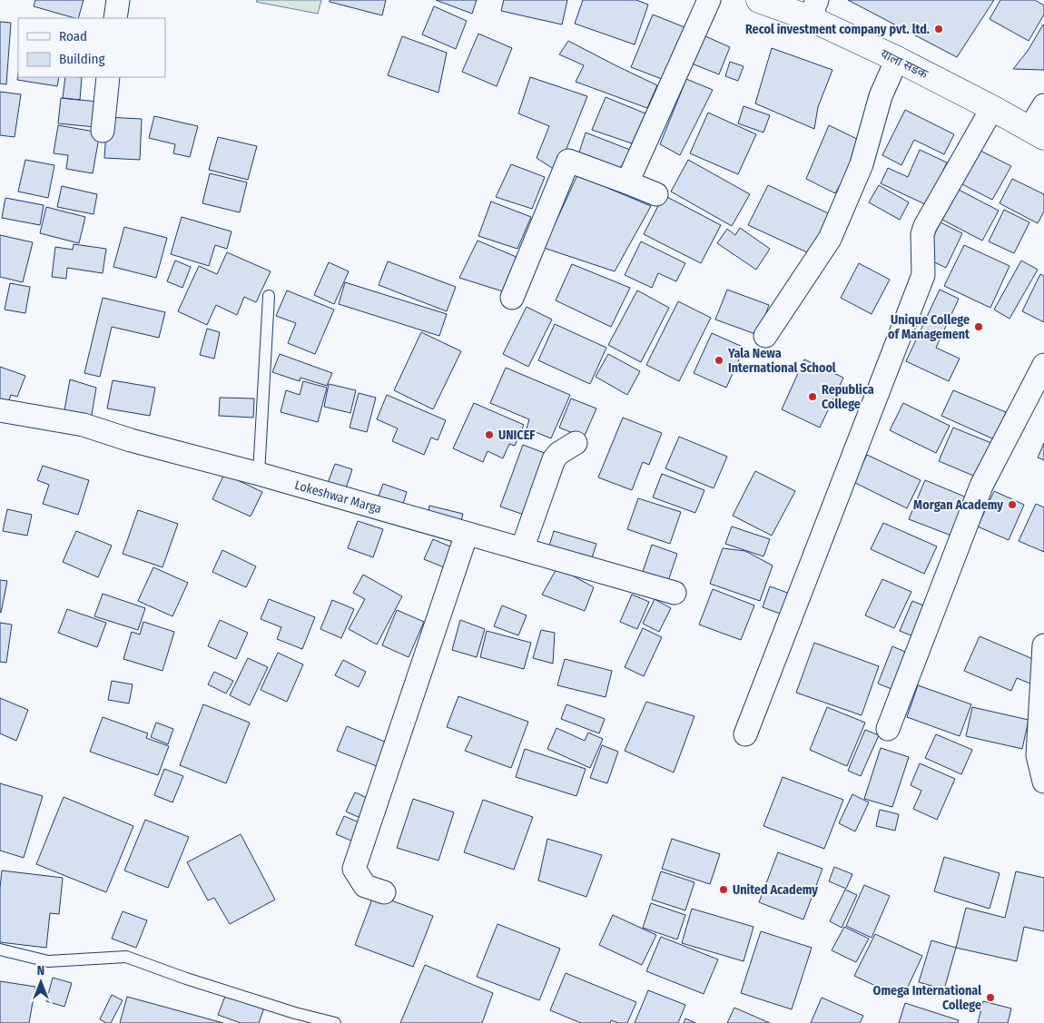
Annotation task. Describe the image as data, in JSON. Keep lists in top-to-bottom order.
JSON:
{
  "streets": {
    "main road": ["याला सडक"],
    "street": ["Lokeshwar Marga"]
  },
  "places": [
    "Recol investment company pvt. ltd.",
    "Unique College of Management",
    "Yala Newa International School",
    "Republica College",
    "UNICEF",
    "Morgan Academy",
    "United Academy",
    "Omega International College"
  ],
  "legend": ["Road", "Building"],
  "north": "top"
}
